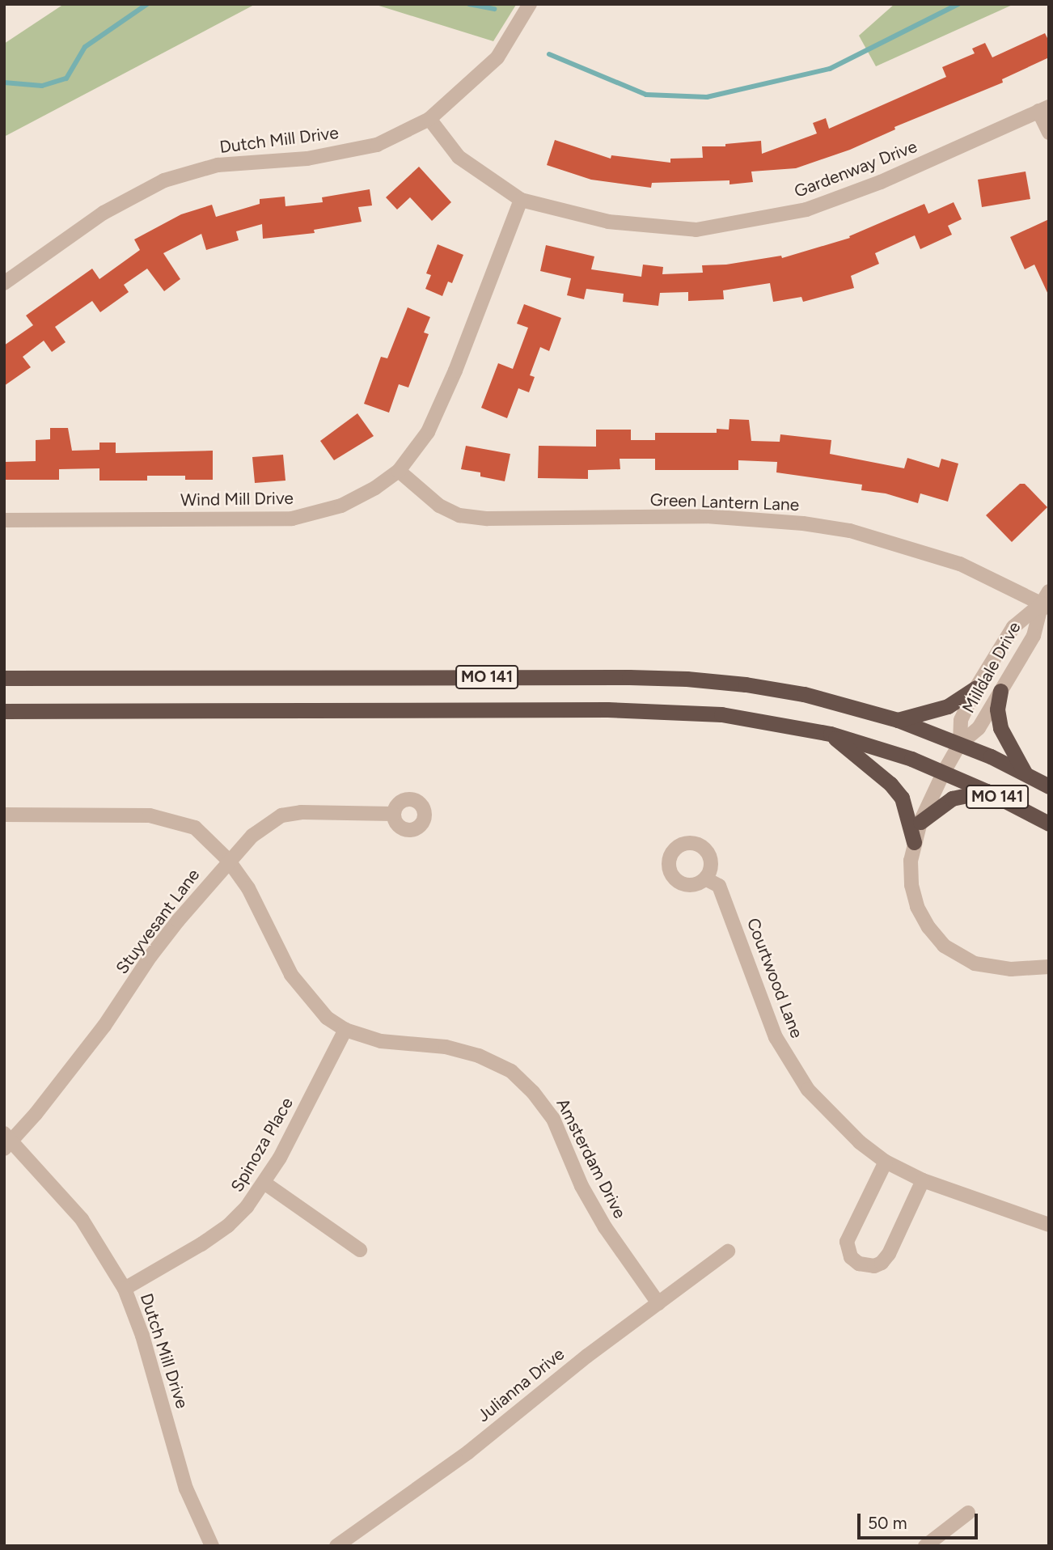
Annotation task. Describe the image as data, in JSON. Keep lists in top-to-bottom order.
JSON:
{
  "streets": {
    "highway": ["MO 141"],
    "street": [
      "Dutch Mill Drive",
      "Gardenway Drive",
      "Wind Mill Drive",
      "Green Lantern Lane",
      "Milldale Drive",
      "Stuyvesant Lane",
      "Courtwood Lane",
      "Spinoza Place",
      "Amsterdam Drive",
      "Julianna Drive"
    ]
  },
  "crossings": [
    ["Dutch Mill Drive", "Gardenway Drive"],
    ["Dutch Mill Drive", "Stuyvesant Lane"],
    ["Dutch Mill Drive", "Spinoza Place"],
    ["Gardenway Drive", "Wind Mill Drive"],
    ["Wind Mill Drive", "Green Lantern Lane"],
    ["Green Lantern Lane", "Milldale Drive"],
    ["Milldale Drive", "MO 141"],
    ["Stuyvesant Lane", "Amsterdam Drive"],
    ["Spinoza Place", "Amsterdam Drive"],
    ["Amsterdam Drive", "Julianna Drive"]
  ],
  "scale_bar": "50 m"
}
